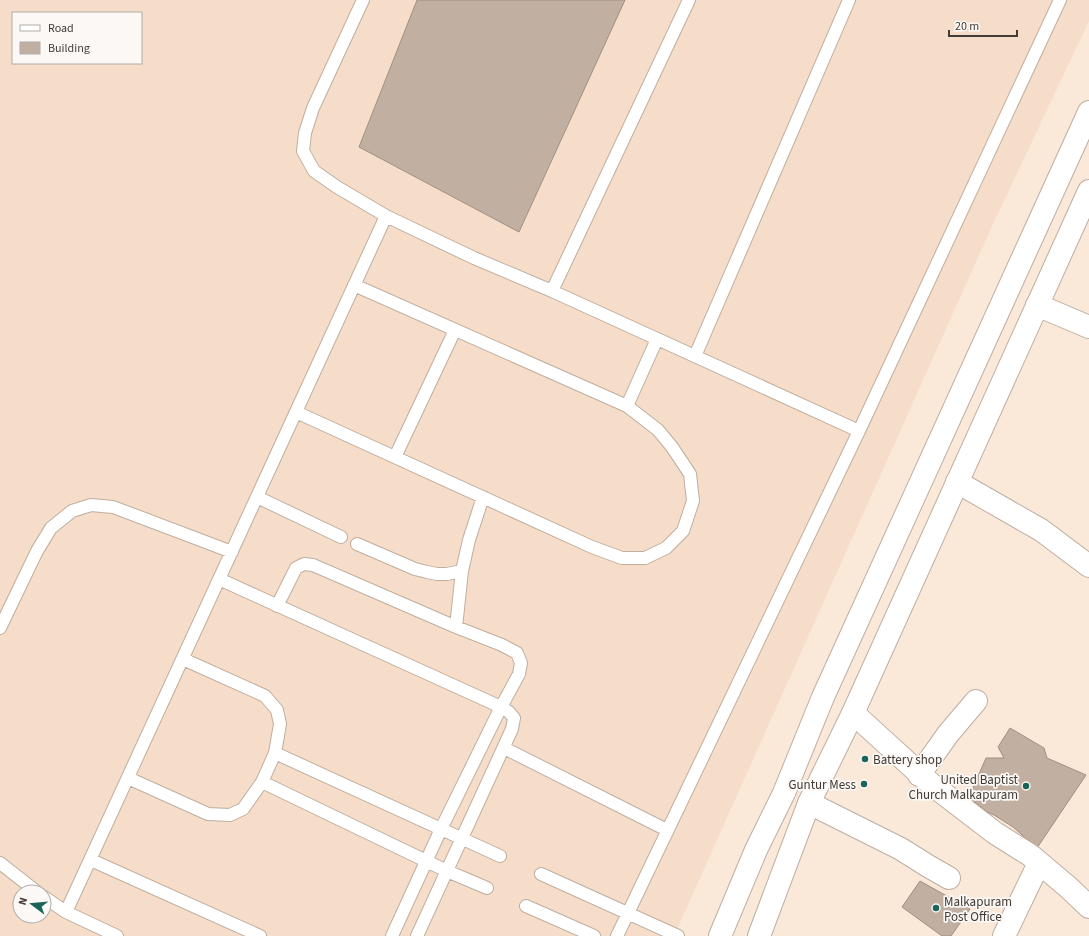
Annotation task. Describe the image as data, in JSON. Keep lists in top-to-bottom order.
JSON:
{
  "places": [
    "Battery shop",
    "Guntur Mess",
    "United Baptist Church Malkapuram",
    "Malkapuram Post Office"
  ],
  "legend": ["Road", "Building"],
  "scale_bar": "20 m",
  "north": "left"
}
